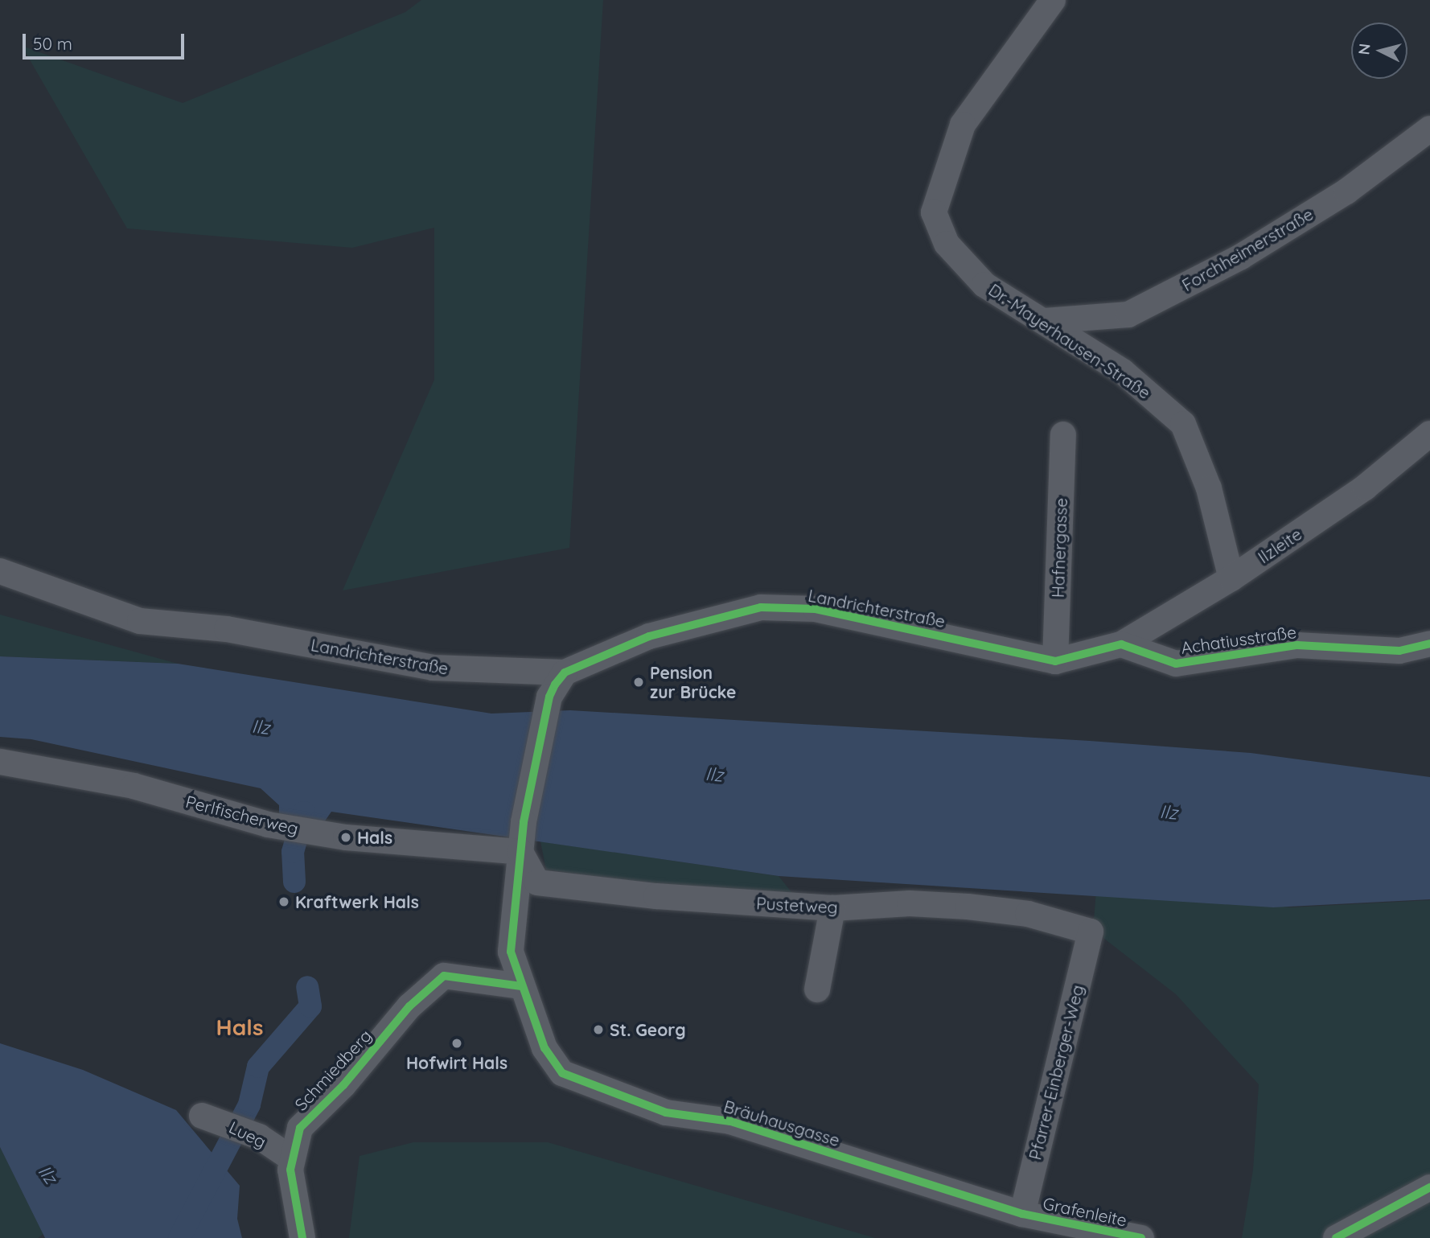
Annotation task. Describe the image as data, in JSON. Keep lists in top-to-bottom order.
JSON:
{
  "streets": {
    "street": [
      "Forchheimerstraße",
      "Dr.-Mayerhausen-Straße",
      "Ilzleite",
      "Hafnergasse",
      "Landrichterstraße",
      "Achatiusstraße",
      "Perlfischerweg",
      "Pustetweg",
      "Schmiedberg",
      "Pfarrer-Einberger-Weg",
      "Bräuhausgasse",
      "Lueg",
      "Grafenleite"
    ]
  },
  "crossings": [
    ["Forchheimerstraße", "Dr.-Mayerhausen-Straße"],
    ["Dr.-Mayerhausen-Straße", "Ilzleite"],
    ["Ilzleite", "Landrichterstraße"],
    ["Ilzleite", "Achatiusstraße"],
    ["Hafnergasse", "Landrichterstraße"],
    ["Landrichterstraße", "Achatiusstraße"],
    ["Landrichterstraße", "Bräuhausgasse"],
    ["Perlfischerweg", "Pustetweg"],
    ["Perlfischerweg", "Bräuhausgasse"],
    ["Pustetweg", "Pfarrer-Einberger-Weg"],
    ["Pustetweg", "Bräuhausgasse"],
    ["Schmiedberg", "Bräuhausgasse"],
    ["Schmiedberg", "Lueg"],
    ["Pfarrer-Einberger-Weg", "Bräuhausgasse"],
    ["Pfarrer-Einberger-Weg", "Grafenleite"],
    ["Bräuhausgasse", "Grafenleite"]
  ],
  "districts": ["Hals"],
  "water": ["Ilz"],
  "places": [
    "Pension zur Brücke",
    "Hals",
    "Kraftwerk Hals",
    "St. Georg",
    "Hofwirt Hals"
  ],
  "scale_bar": "50 m",
  "north": "left"
}
